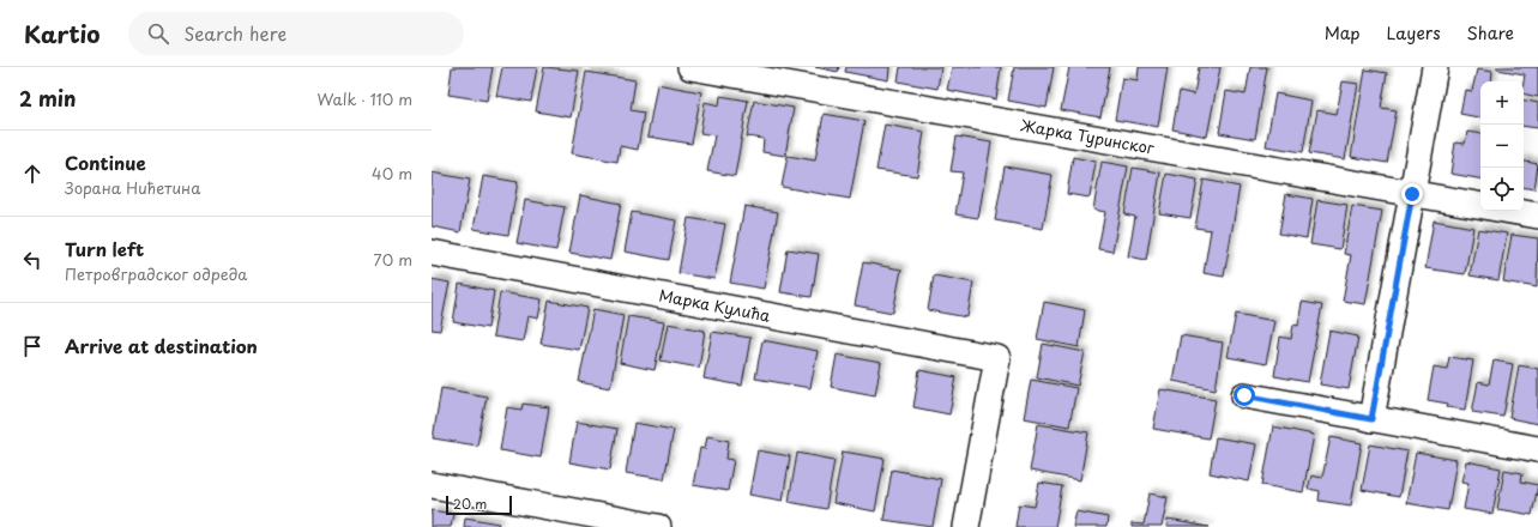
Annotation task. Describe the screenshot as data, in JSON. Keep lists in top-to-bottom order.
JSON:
{
  "streets": {
    "street": ["Жарка Туринског", "Марка Кулића"]
  },
  "scale_bar": "20 m",
  "page": {
    "header": "Kartio",
    "search": "Search here",
    "nav": ["Map", "Layers", "Share"],
    "heading": ["2 min", "Walk · 110 m"],
    "map_buttons": ["+", "−"],
    "list": [
      ["Continue", "Зорана Нићетина", "40 m"],
      ["Turn left", "Петровградског одреда", "70 m"],
      "Arrive at destination"
    ],
    "scale": "20 m"
  }
}
